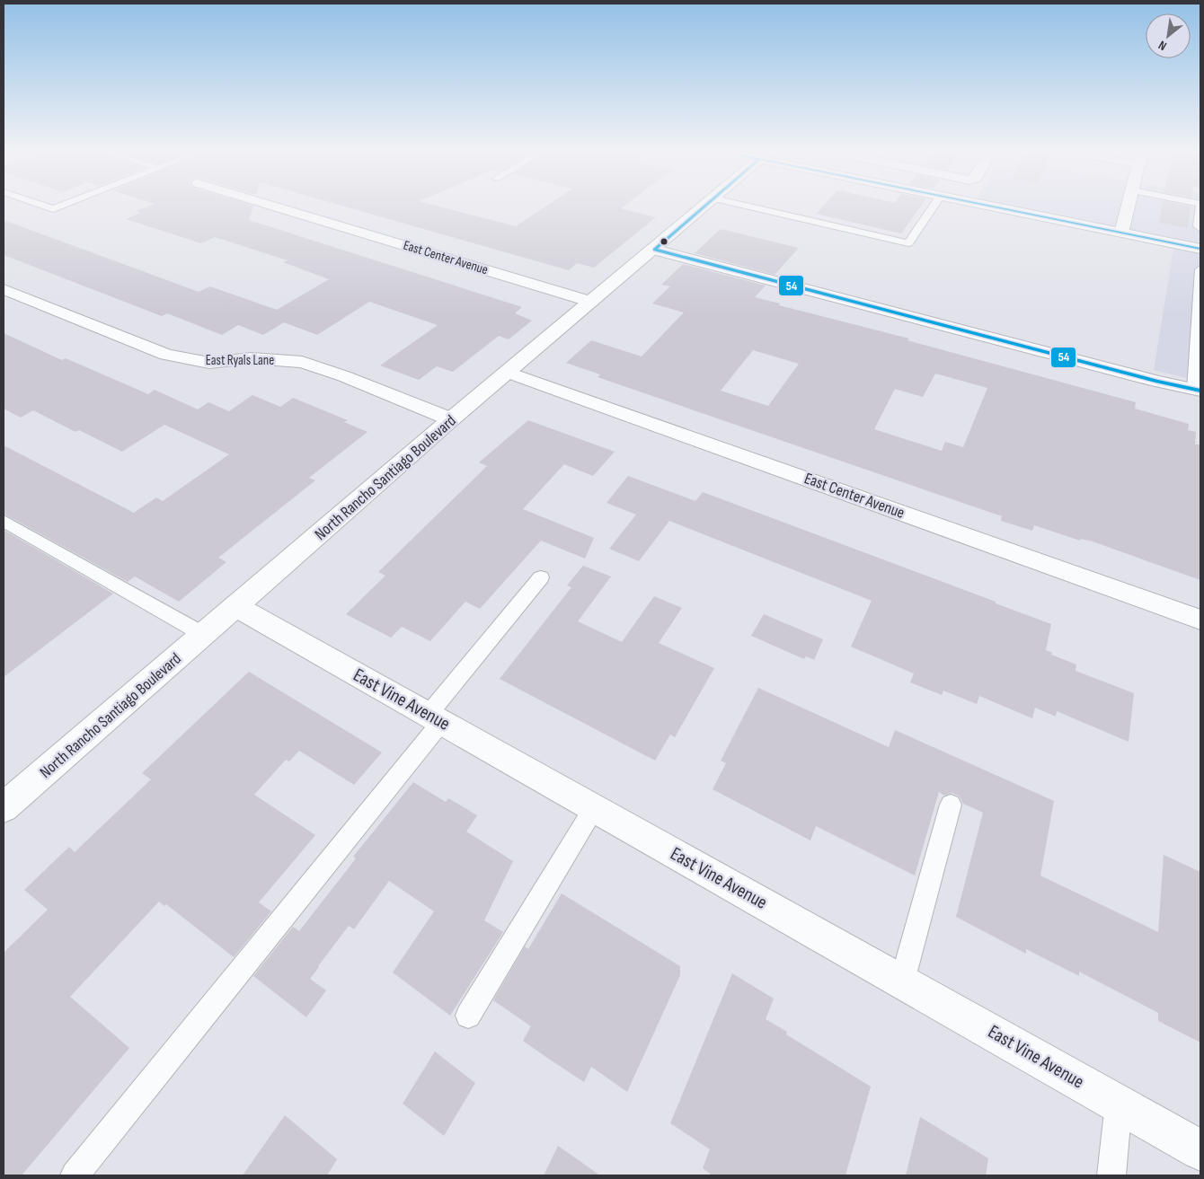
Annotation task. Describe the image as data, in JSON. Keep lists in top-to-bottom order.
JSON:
{
  "streets": {
    "street": [
      "East Center Avenue",
      "East Ryals Lane",
      "North Rancho Santiago Boulevard",
      "East Vine Avenue"
    ]
  },
  "crossings": [
    ["East Center Avenue", "North Rancho Santiago Boulevard"],
    ["East Ryals Lane", "North Rancho Santiago Boulevard"],
    ["North Rancho Santiago Boulevard", "East Vine Avenue"]
  ],
  "lines": ["transit line 54"],
  "north": "bottom left"
}
